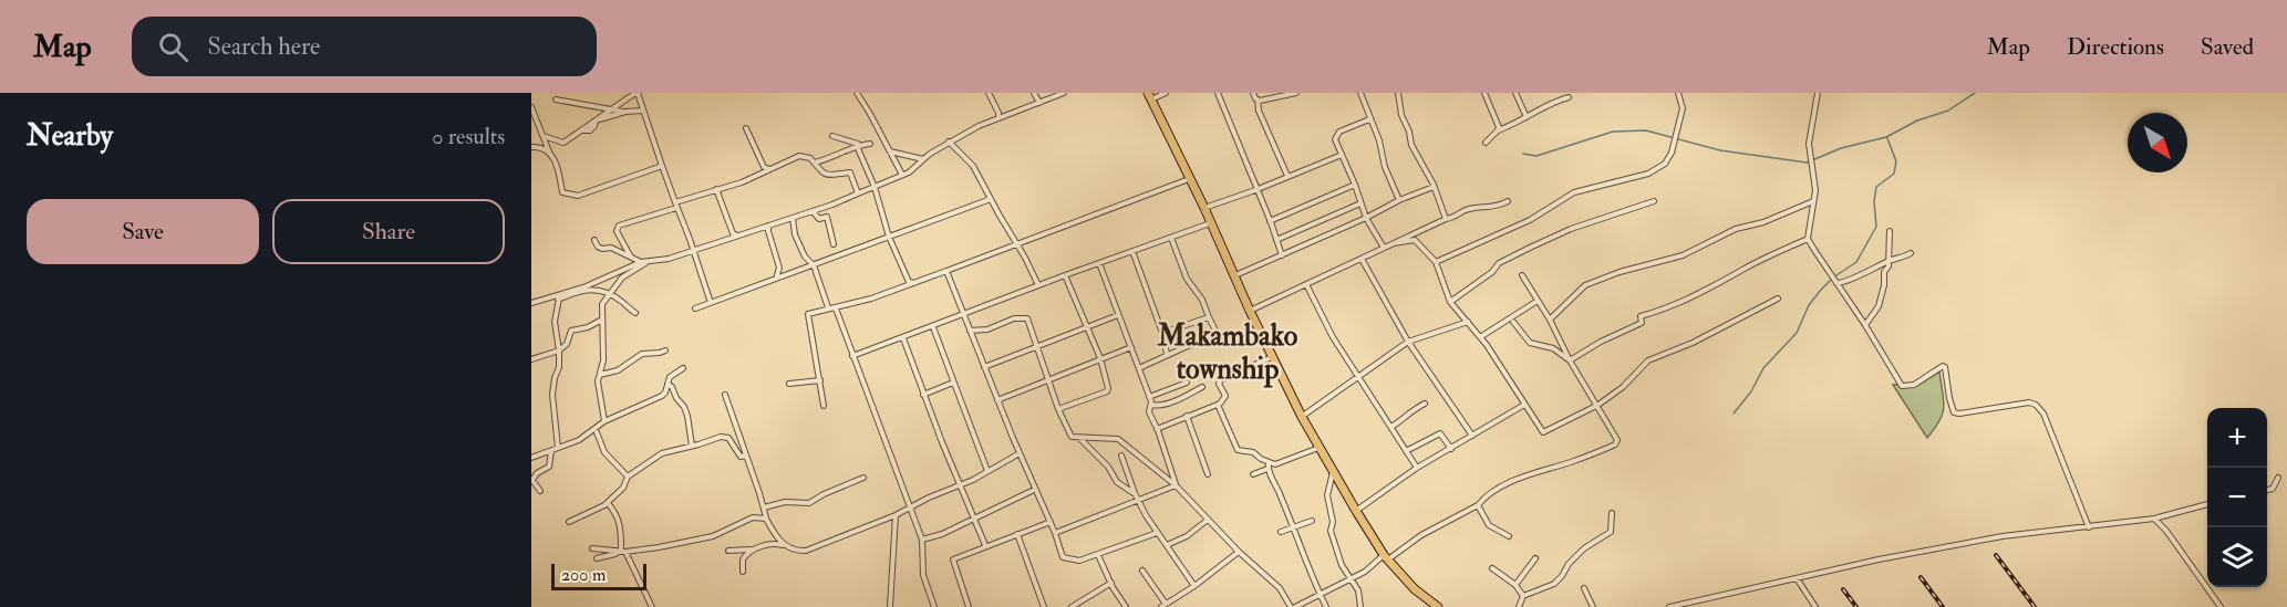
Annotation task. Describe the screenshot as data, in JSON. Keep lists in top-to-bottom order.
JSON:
{
  "districts": ["Makambako township"],
  "scale_bar": "200 m",
  "north": "bottom right",
  "page": {
    "header": "Map",
    "search": "Search here",
    "nav": ["Map", "Directions", "Saved"],
    "heading": ["Nearby", "0 results"],
    "buttons": ["Save", "Share"],
    "map_buttons": ["+", "−"],
    "scale": "200 m"
  }
}
